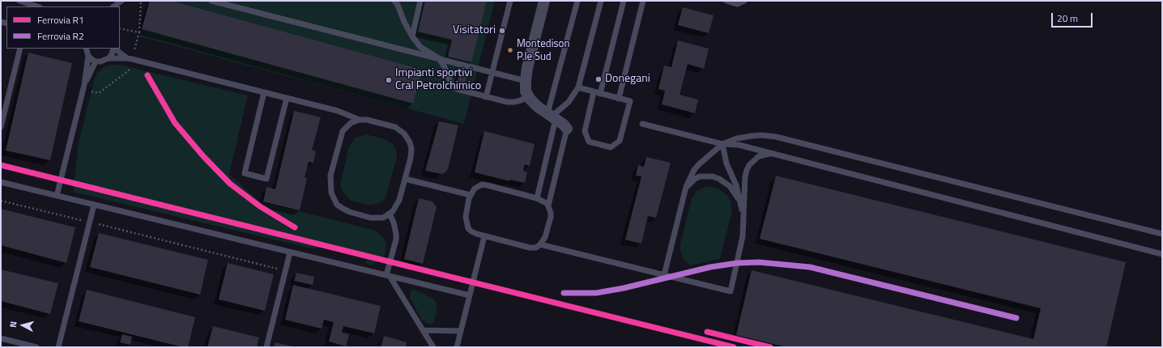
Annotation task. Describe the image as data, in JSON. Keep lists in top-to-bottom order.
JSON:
{
  "places": [
    "Visitatori",
    "Montedison P.le Sud",
    "Donegani",
    "Impianti sportivi Cral Petrolchimico"
  ],
  "lines": ["rail line R1", "rail line R2"],
  "legend": ["Ferrovia R1", "Ferrovia R2"],
  "scale_bar": "20 m",
  "north": "left"
}
